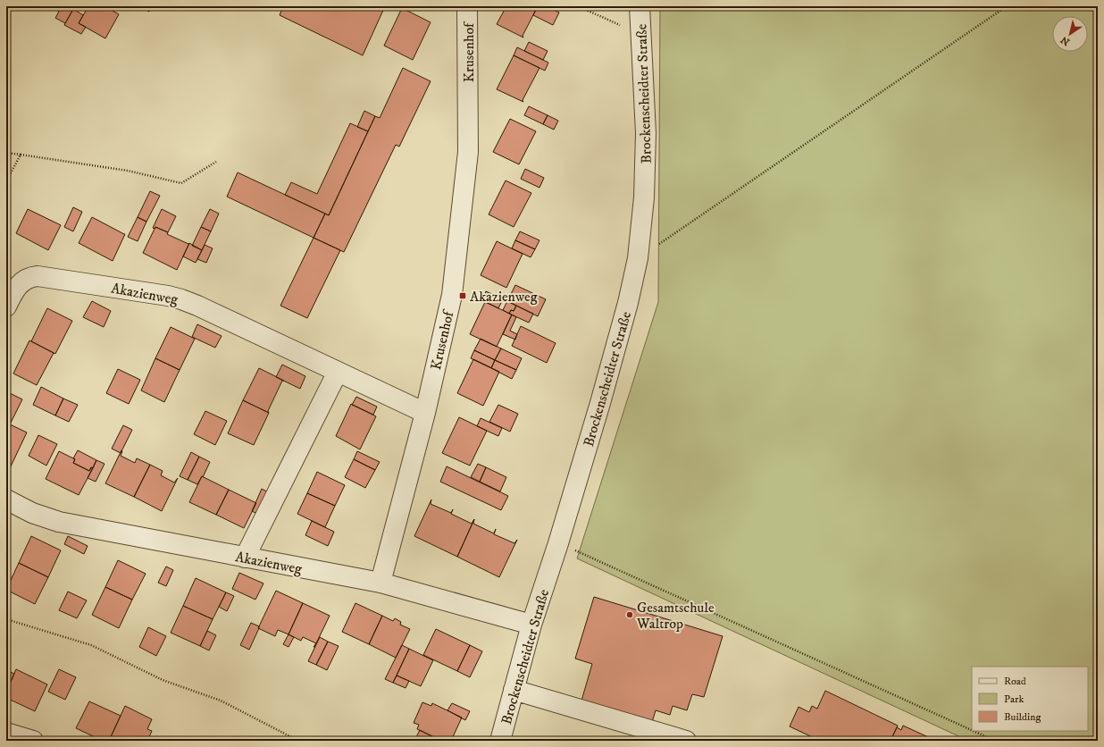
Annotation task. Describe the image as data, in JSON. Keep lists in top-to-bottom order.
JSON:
{
  "streets": {
    "street": ["Krusenhof", "Brockenscheidter Straße", "Akazienweg"]
  },
  "crossings": [
    ["Krusenhof", "Akazienweg"],
    ["Brockenscheidter Straße", "Akazienweg"]
  ],
  "places": {
    "transit": ["Akazienweg"],
    "other": ["Gesamtschule Waltrop"]
  },
  "legend": ["Road", "Park", "Building"],
  "north": "bottom left"
}
